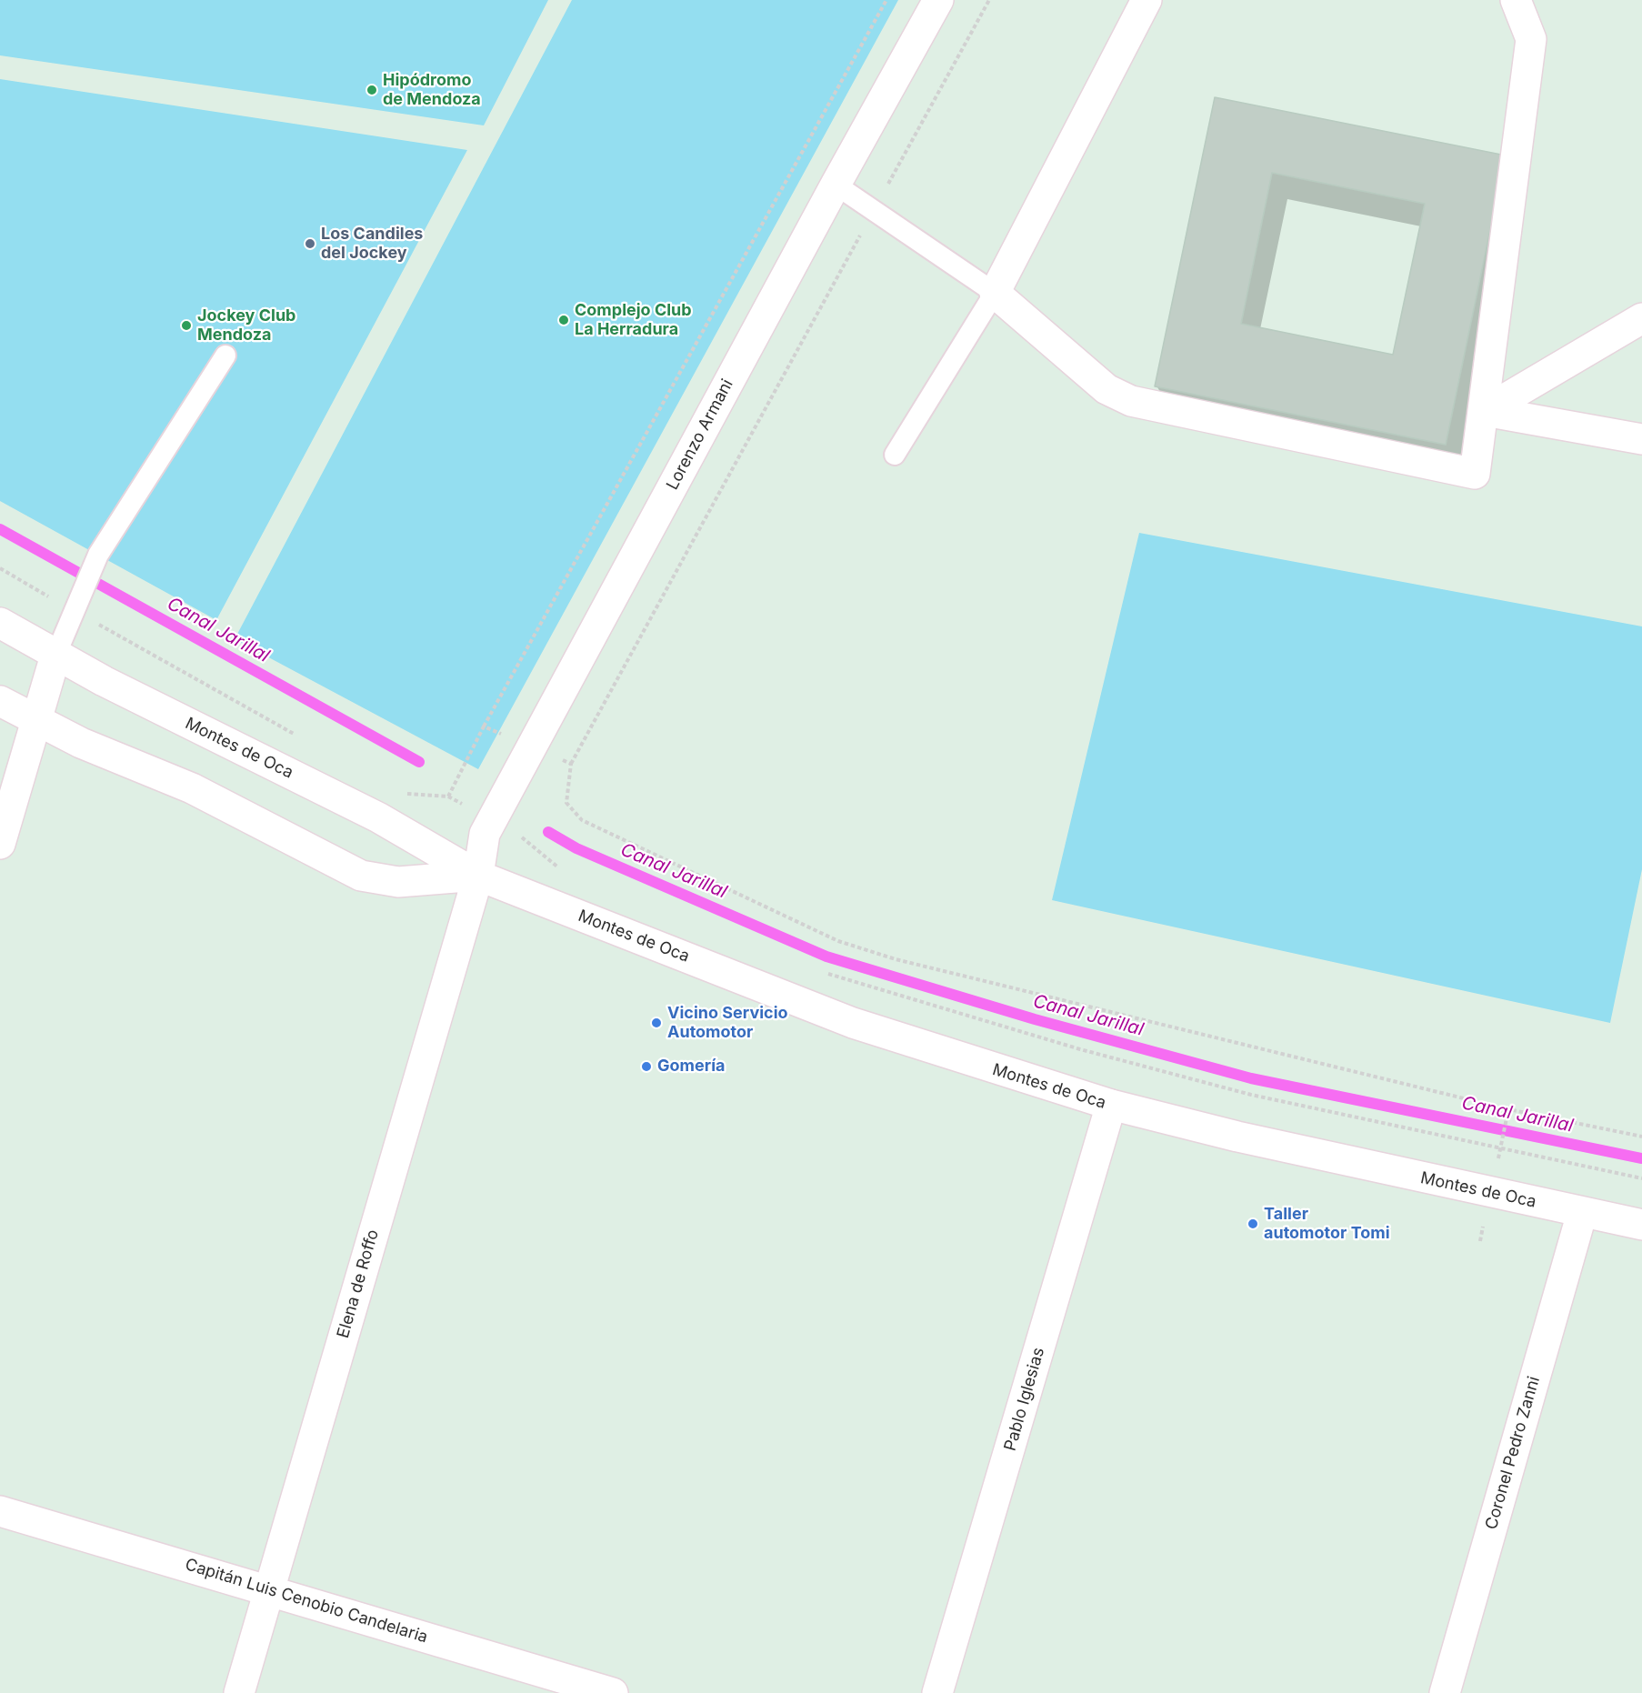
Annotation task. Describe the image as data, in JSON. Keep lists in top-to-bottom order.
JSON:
{
  "streets": {
    "street": [
      "Lorenzo Armani",
      "Montes de Oca",
      "Elena de Roffo",
      "Pablo Iglesias",
      "Coronel Pedro Zanni",
      "Capitán Luis Cenobio Candelaria"
    ]
  },
  "crossings": [
    ["Lorenzo Armani", "Montes de Oca"],
    ["Lorenzo Armani", "Elena de Roffo"],
    ["Montes de Oca", "Elena de Roffo"],
    ["Montes de Oca", "Pablo Iglesias"],
    ["Montes de Oca", "Coronel Pedro Zanni"],
    ["Elena de Roffo", "Capitán Luis Cenobio Candelaria"]
  ],
  "water": ["Canal Jarillal"],
  "places": [
    "Hipódromo de Mendoza",
    "Los Candiles del Jockey",
    "Complejo Club La Herradura",
    "Jockey Club Mendoza",
    "Vicino Servicio Automotor",
    "Gomería",
    "Taller automotor Tomi"
  ]
}
